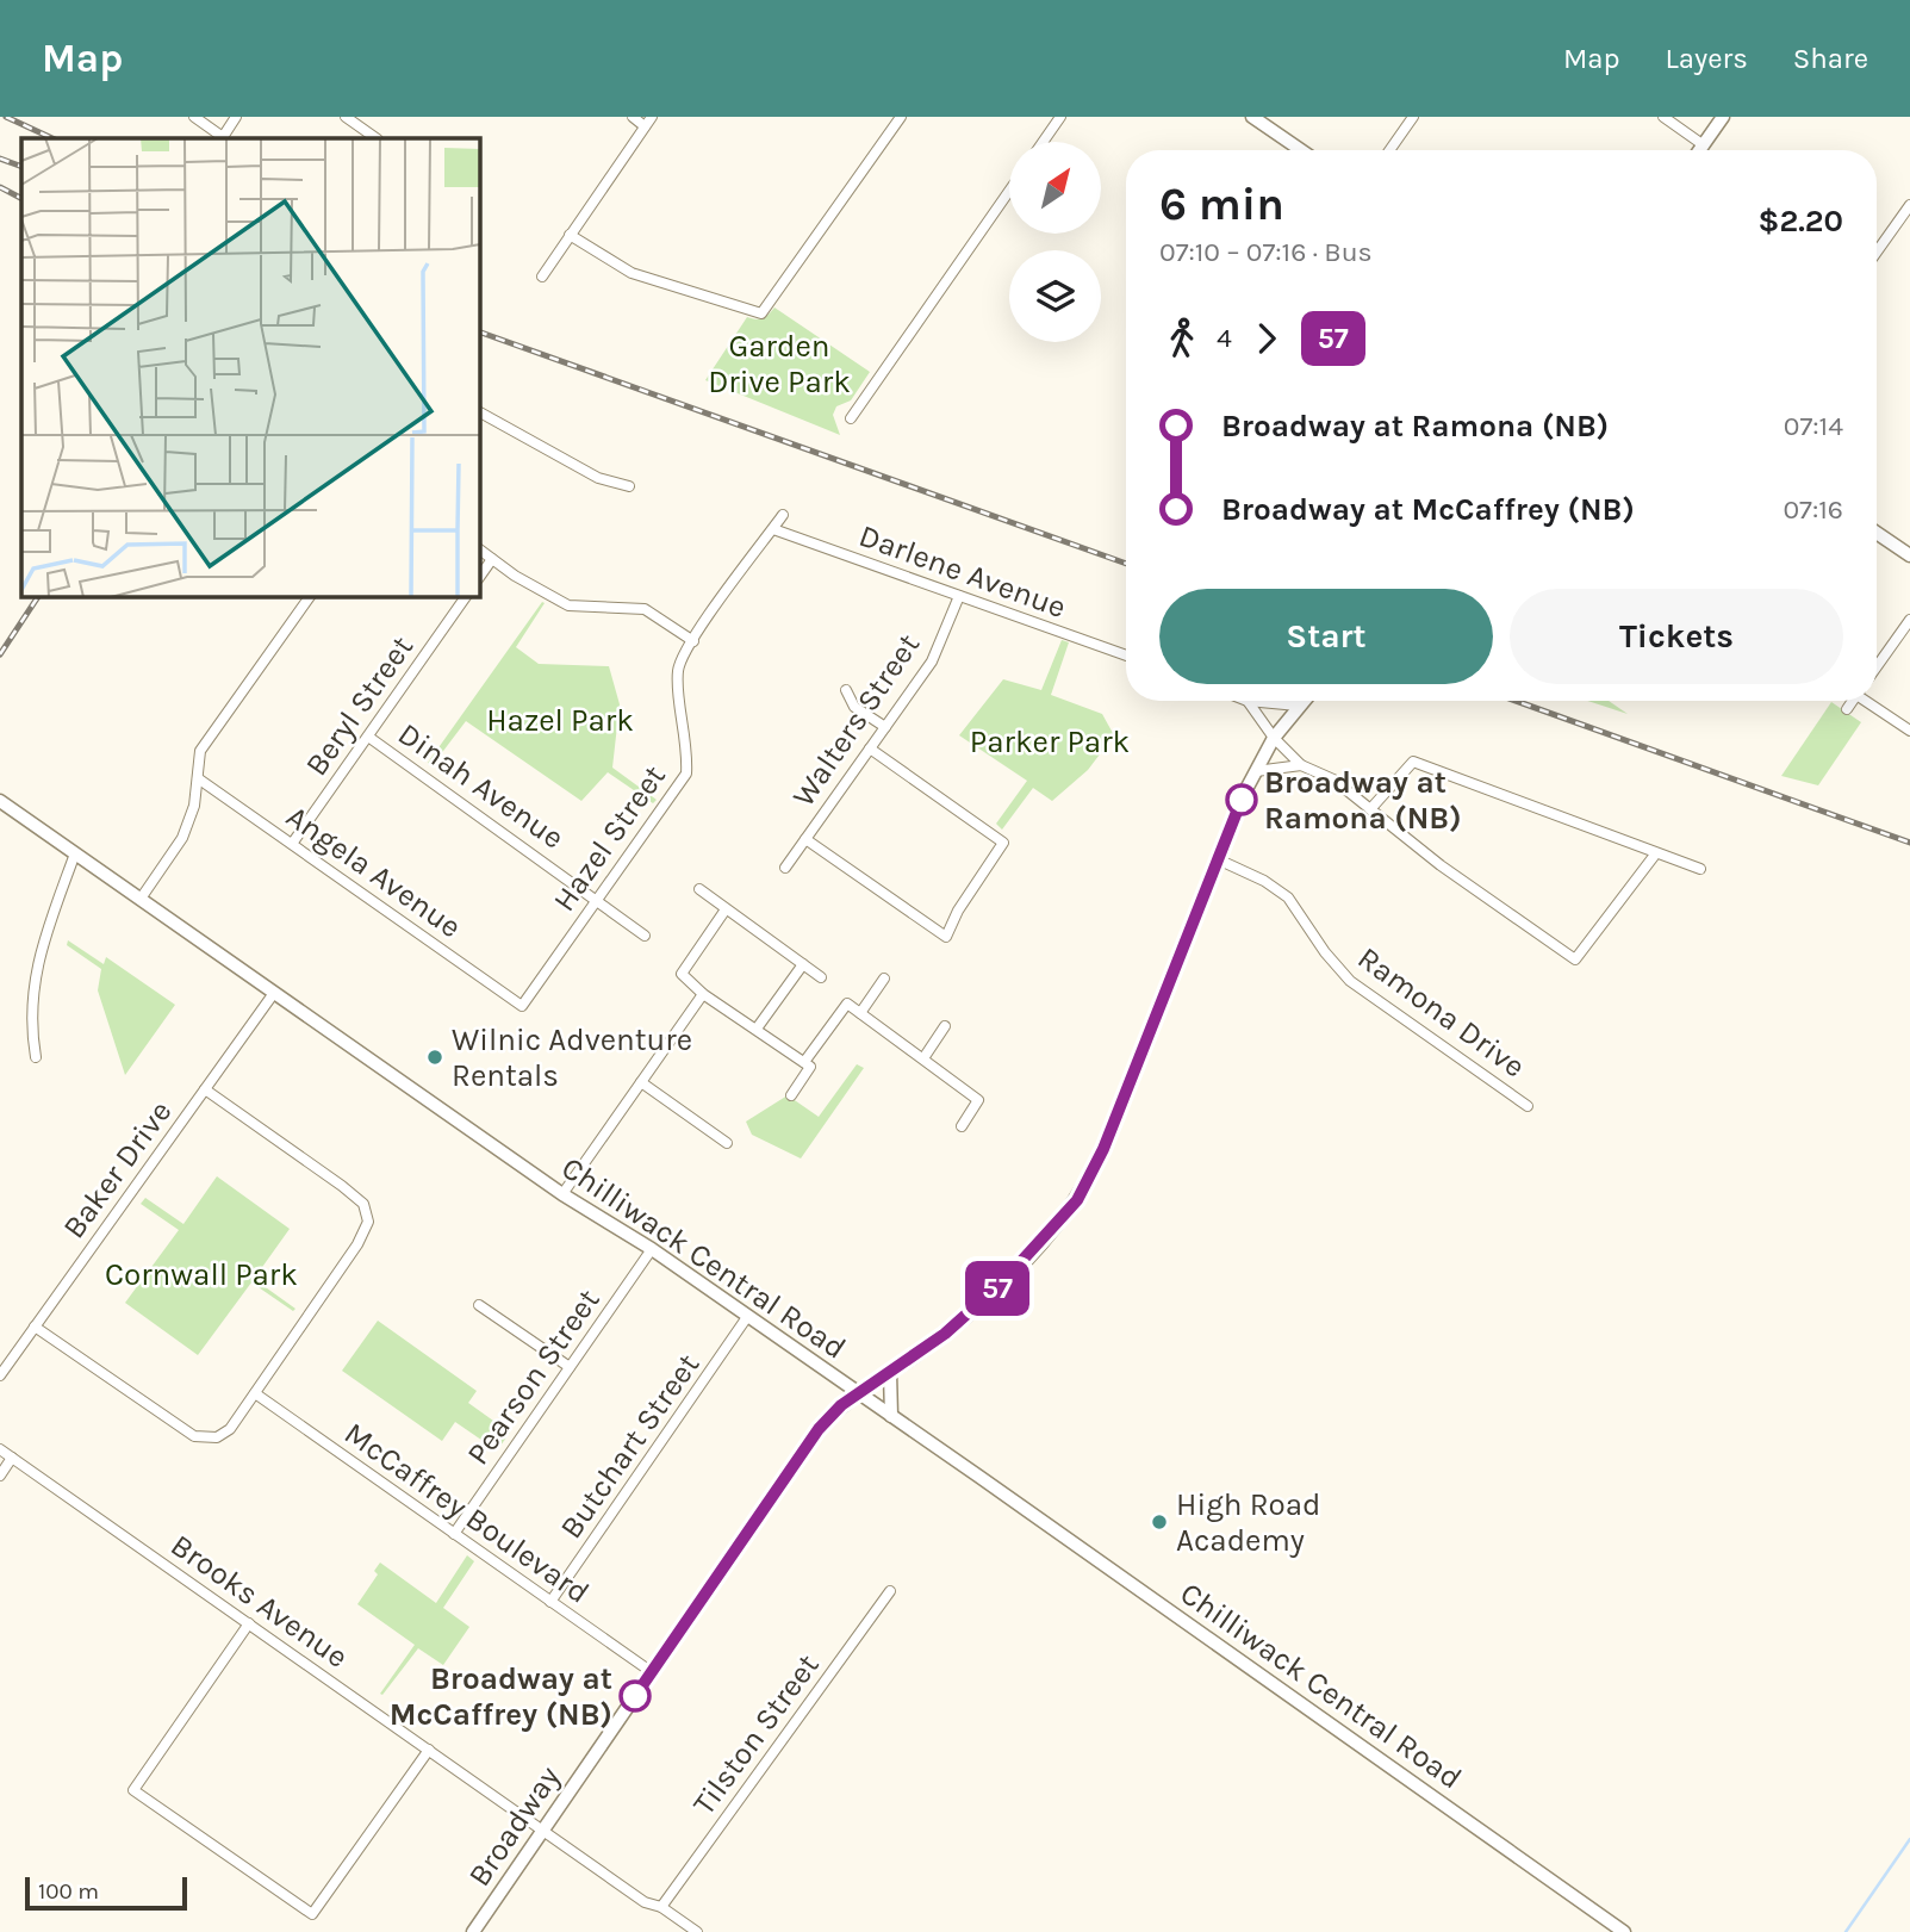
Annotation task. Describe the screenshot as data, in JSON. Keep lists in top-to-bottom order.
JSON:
{
  "streets": {
    "street": [
      "Darlene Avenue",
      "Beryl Street",
      "Walters Street",
      "Dinah Avenue",
      "Hazel Street",
      "Angela Avenue",
      "Ramona Drive",
      "Baker Drive",
      "Chilliwack Central Road",
      "Pearson Street",
      "Butchart Street",
      "McCaffrey Boulevard",
      "Brooks Avenue",
      "Tilston Street",
      "Broadway"
    ]
  },
  "crossings": [
    ["Darlene Avenue", "Walters Street"],
    ["Darlene Avenue", "Hazel Street"],
    ["Beryl Street", "Dinah Avenue"],
    ["Beryl Street", "Angela Avenue"],
    ["Dinah Avenue", "Hazel Street"],
    ["Hazel Street", "Angela Avenue"],
    ["Ramona Drive", "Broadway"],
    ["Baker Drive", "Chilliwack Central Road"],
    ["Chilliwack Central Road", "Pearson Street"],
    ["Chilliwack Central Road", "Butchart Street"],
    ["Chilliwack Central Road", "Broadway"],
    ["Pearson Street", "McCaffrey Boulevard"],
    ["Butchart Street", "McCaffrey Boulevard"],
    ["McCaffrey Boulevard", "Broadway"],
    ["Brooks Avenue", "Tilston Street"],
    ["Brooks Avenue", "Broadway"]
  ],
  "parks": [
    "Garden Drive Park",
    "Hazel Park",
    "Parker Park",
    "Cornwall Park"
  ],
  "places": [
    "Broadway at Ramona (NB)",
    "Wilnic Adventure Rentals",
    "High Road Academy",
    "Broadway at McCaffrey (NB)"
  ],
  "lines": ["bus line 57"],
  "scale_bar": "100 m",
  "north": "top right",
  "page": {
    "header": "Map",
    "nav": ["Map", "Layers", "Share"],
    "on_map": "57",
    "heading": ["6 min", "07:10 – 07:16 · Bus", "$2.20"],
    "legs": ["4", "57"],
    "list": [
      {
        "name": "Broadway at Ramona (NB)",
        "value": "07:14"
      },
      {
        "name": "Broadway at McCaffrey (NB)",
        "value": "07:16"
      }
    ],
    "buttons": ["Start", "Tickets"],
    "scale": "100 m"
  }
}
